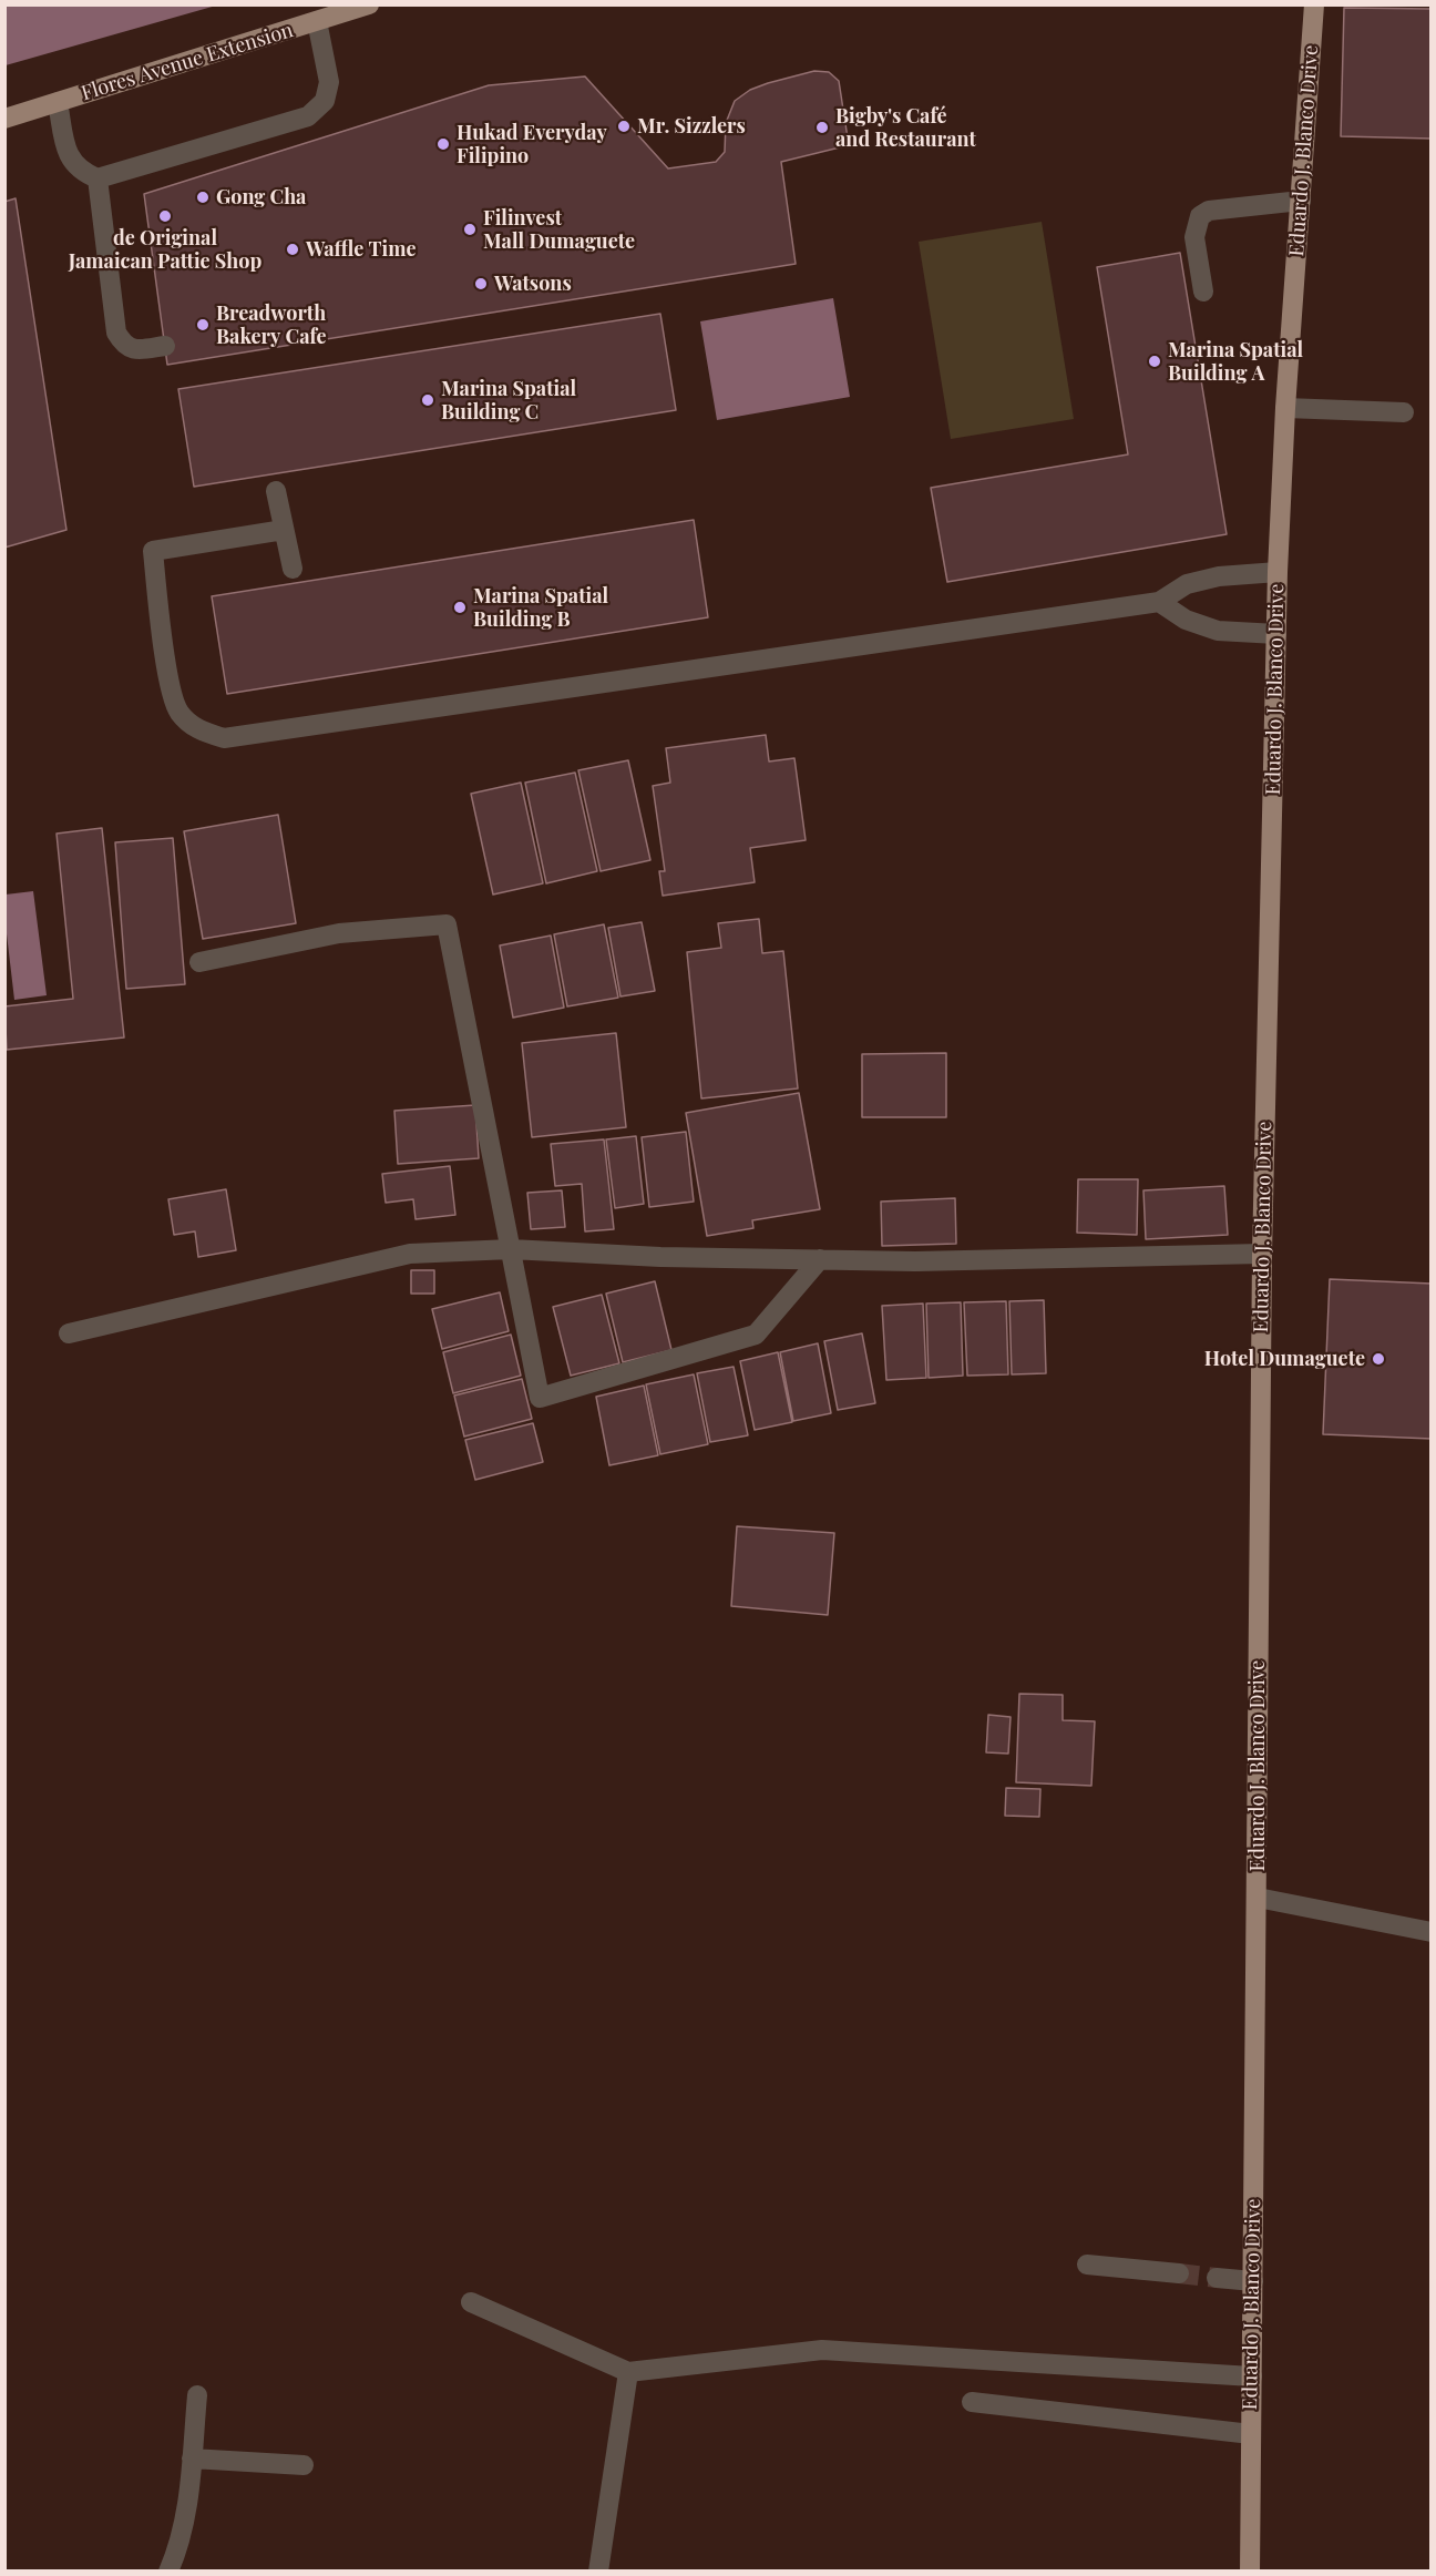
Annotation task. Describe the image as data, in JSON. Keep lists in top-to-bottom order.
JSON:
{
  "streets": {
    "main road": ["Flores Avenue Extension", "Eduardo J. Blanco Drive"]
  },
  "places": [
    "Mr. Sizzlers",
    "Bigby's Café and Restaurant",
    "Hukad Everyday Filipino",
    "Gong Cha",
    "de Original Jamaican Pattie Shop",
    "Filinvest Mall Dumaguete",
    "Waffle Time",
    "Watsons",
    "Breadworth Bakery Cafe",
    "Marina Spatial Building A",
    "Marina Spatial Building C",
    "Marina Spatial Building B",
    "Hotel Dumaguete"
  ]
}
